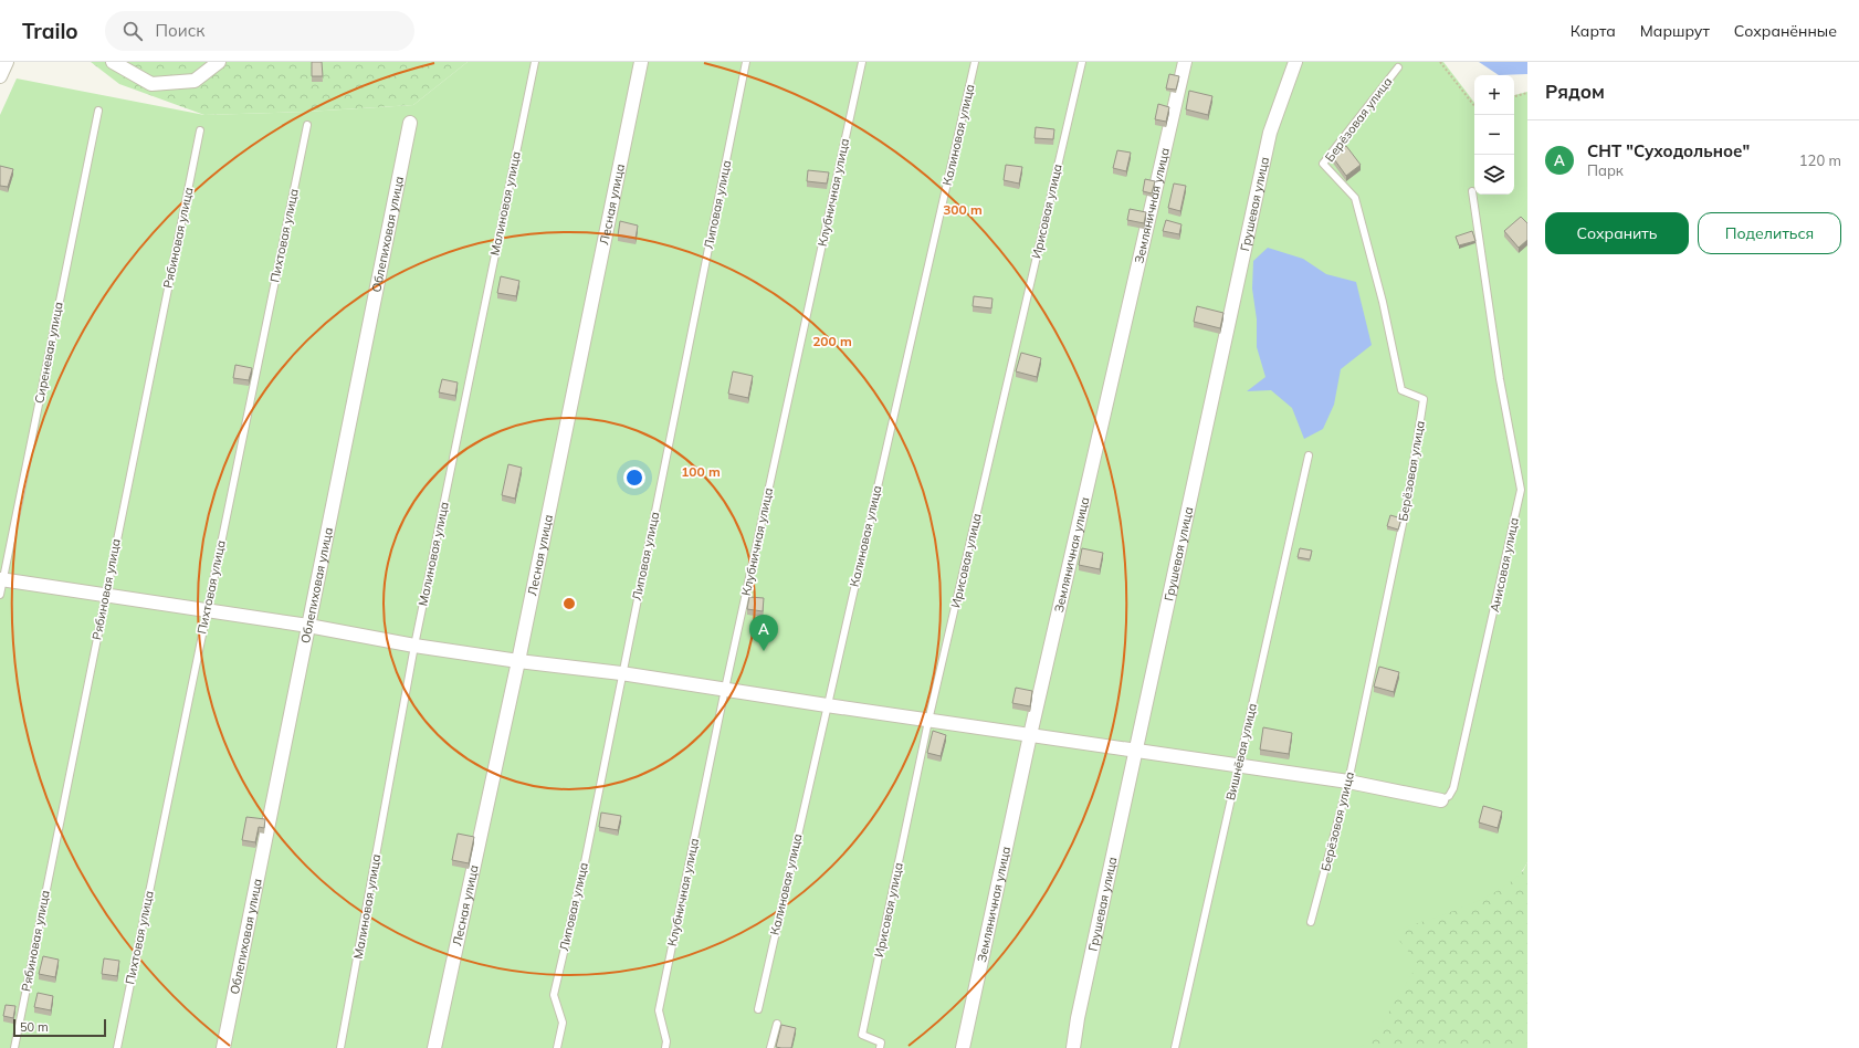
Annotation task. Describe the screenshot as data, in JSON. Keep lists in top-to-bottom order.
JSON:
{
  "streets": {
    "street": [
      "Грушевая улица",
      "Лесная улица",
      "Земляничная улица",
      "Облепиховая улица"
    ],
    "lane": [
      "Берёзовая улица",
      "Калиновая улица",
      "Клубничная улица",
      "Малиновая улица",
      "Липовая улица",
      "Ирисовая улица",
      "Пихтовая улица",
      "Рябиновая улица",
      "Сиреневая улица",
      "Анисовая улица",
      "Вишнёвая улица"
    ]
  },
  "scale_bar": "50 m",
  "page": {
    "header": "Trailo",
    "search": "Поиск",
    "nav": ["Карта", "Маршрут", "Сохранённые"],
    "heading": "Рядом",
    "map_buttons": ["+", "−"],
    "list": [
      {
        "mark": "A",
        "name": "СНТ \"Суходольное\"",
        "note": "Парк",
        "value": "120 m"
      }
    ],
    "buttons": ["Сохранить", "Поделиться"],
    "pins": "A",
    "scale": "50 m"
  },
  "rings": ["300 m", "200 m", "100 m"]
}
